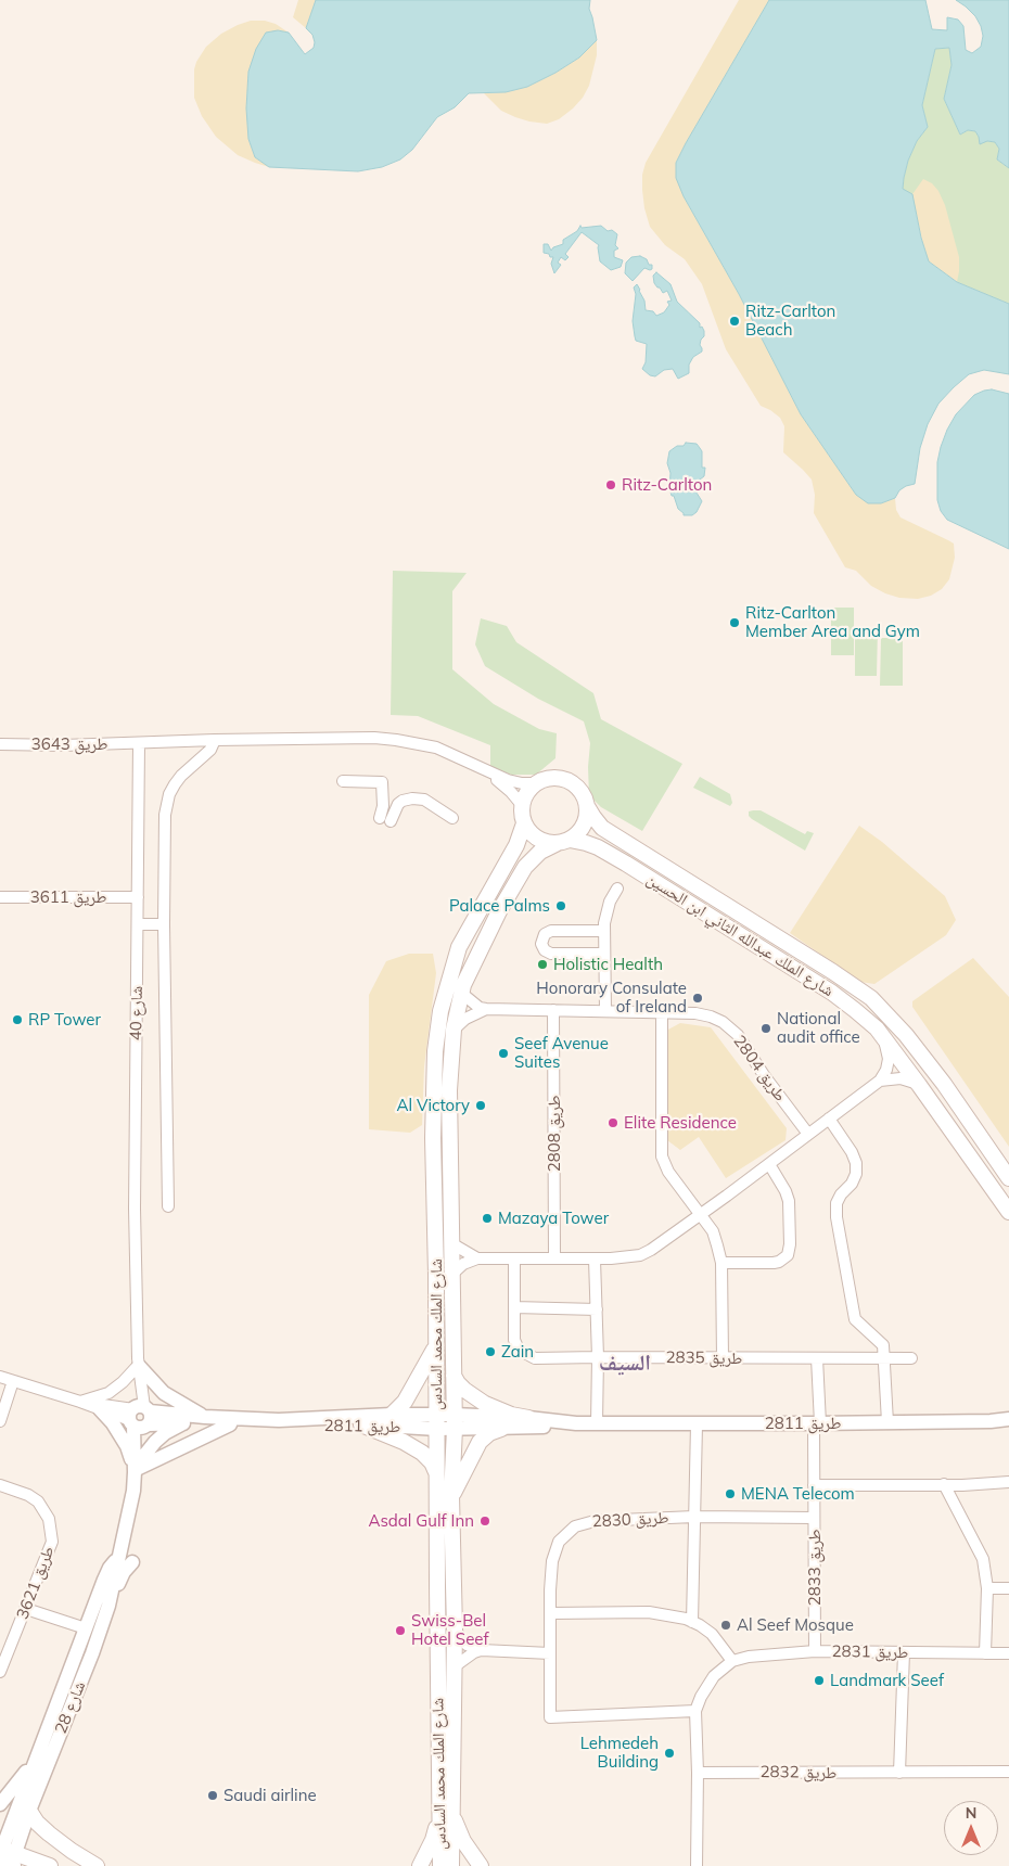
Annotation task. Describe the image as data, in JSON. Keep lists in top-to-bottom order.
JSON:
{
  "streets": {
    "main road": ["شارع الملك عبدالله الثاني ابن الحسين", "شارع الملك محمد السادس"],
    "street": [
      "طريق 3643",
      "طريق 3611",
      "شارع 40",
      "طريق 2804",
      "طريق 2808",
      "طريق 2835",
      "طريق 2811",
      "طريق 2830",
      "طريق 2833",
      "طريق 3621",
      "طريق 2831",
      "شارع 28",
      "طريق 2832"
    ]
  },
  "crossings": [
    ["طريق 3643", "شارع 40"],
    ["طريق 3611", "شارع 40"],
    ["شارع الملك عبدالله الثاني ابن الحسين", "شارع الملك محمد السادس"],
    ["شارع 40", "طريق 2811"],
    ["شارع 40", "شارع 28"],
    ["طريق 2804", "طريق 2808"],
    ["شارع الملك محمد السادس", "طريق 2811"],
    ["طريق 2835", "طريق 2833"],
    ["طريق 2811", "طريق 2833"],
    ["طريق 2811", "شارع 28"],
    ["طريق 2830", "طريق 2833"],
    ["طريق 2833", "طريق 2831"]
  ],
  "districts": ["السيف"],
  "places": [
    "Ritz-Carlton Beach",
    "Ritz-Carlton",
    "Ritz-Carlton Member Area and Gym",
    "Palace Palms",
    "Holistic Health",
    "Honorary Consulate of Ireland",
    "RP Tower",
    "National audit office",
    "Seef Avenue Suites",
    "Al Victory",
    "Elite Residence",
    "Mazaya Tower",
    "Zain",
    "MENA Telecom",
    "Asdal Gulf Inn",
    "Al Seef Mosque",
    "Swiss-Bel Hotel Seef",
    "Landmark Seef",
    "Lehmedeh Building",
    "Saudi airline"
  ],
  "north": "top"
}
